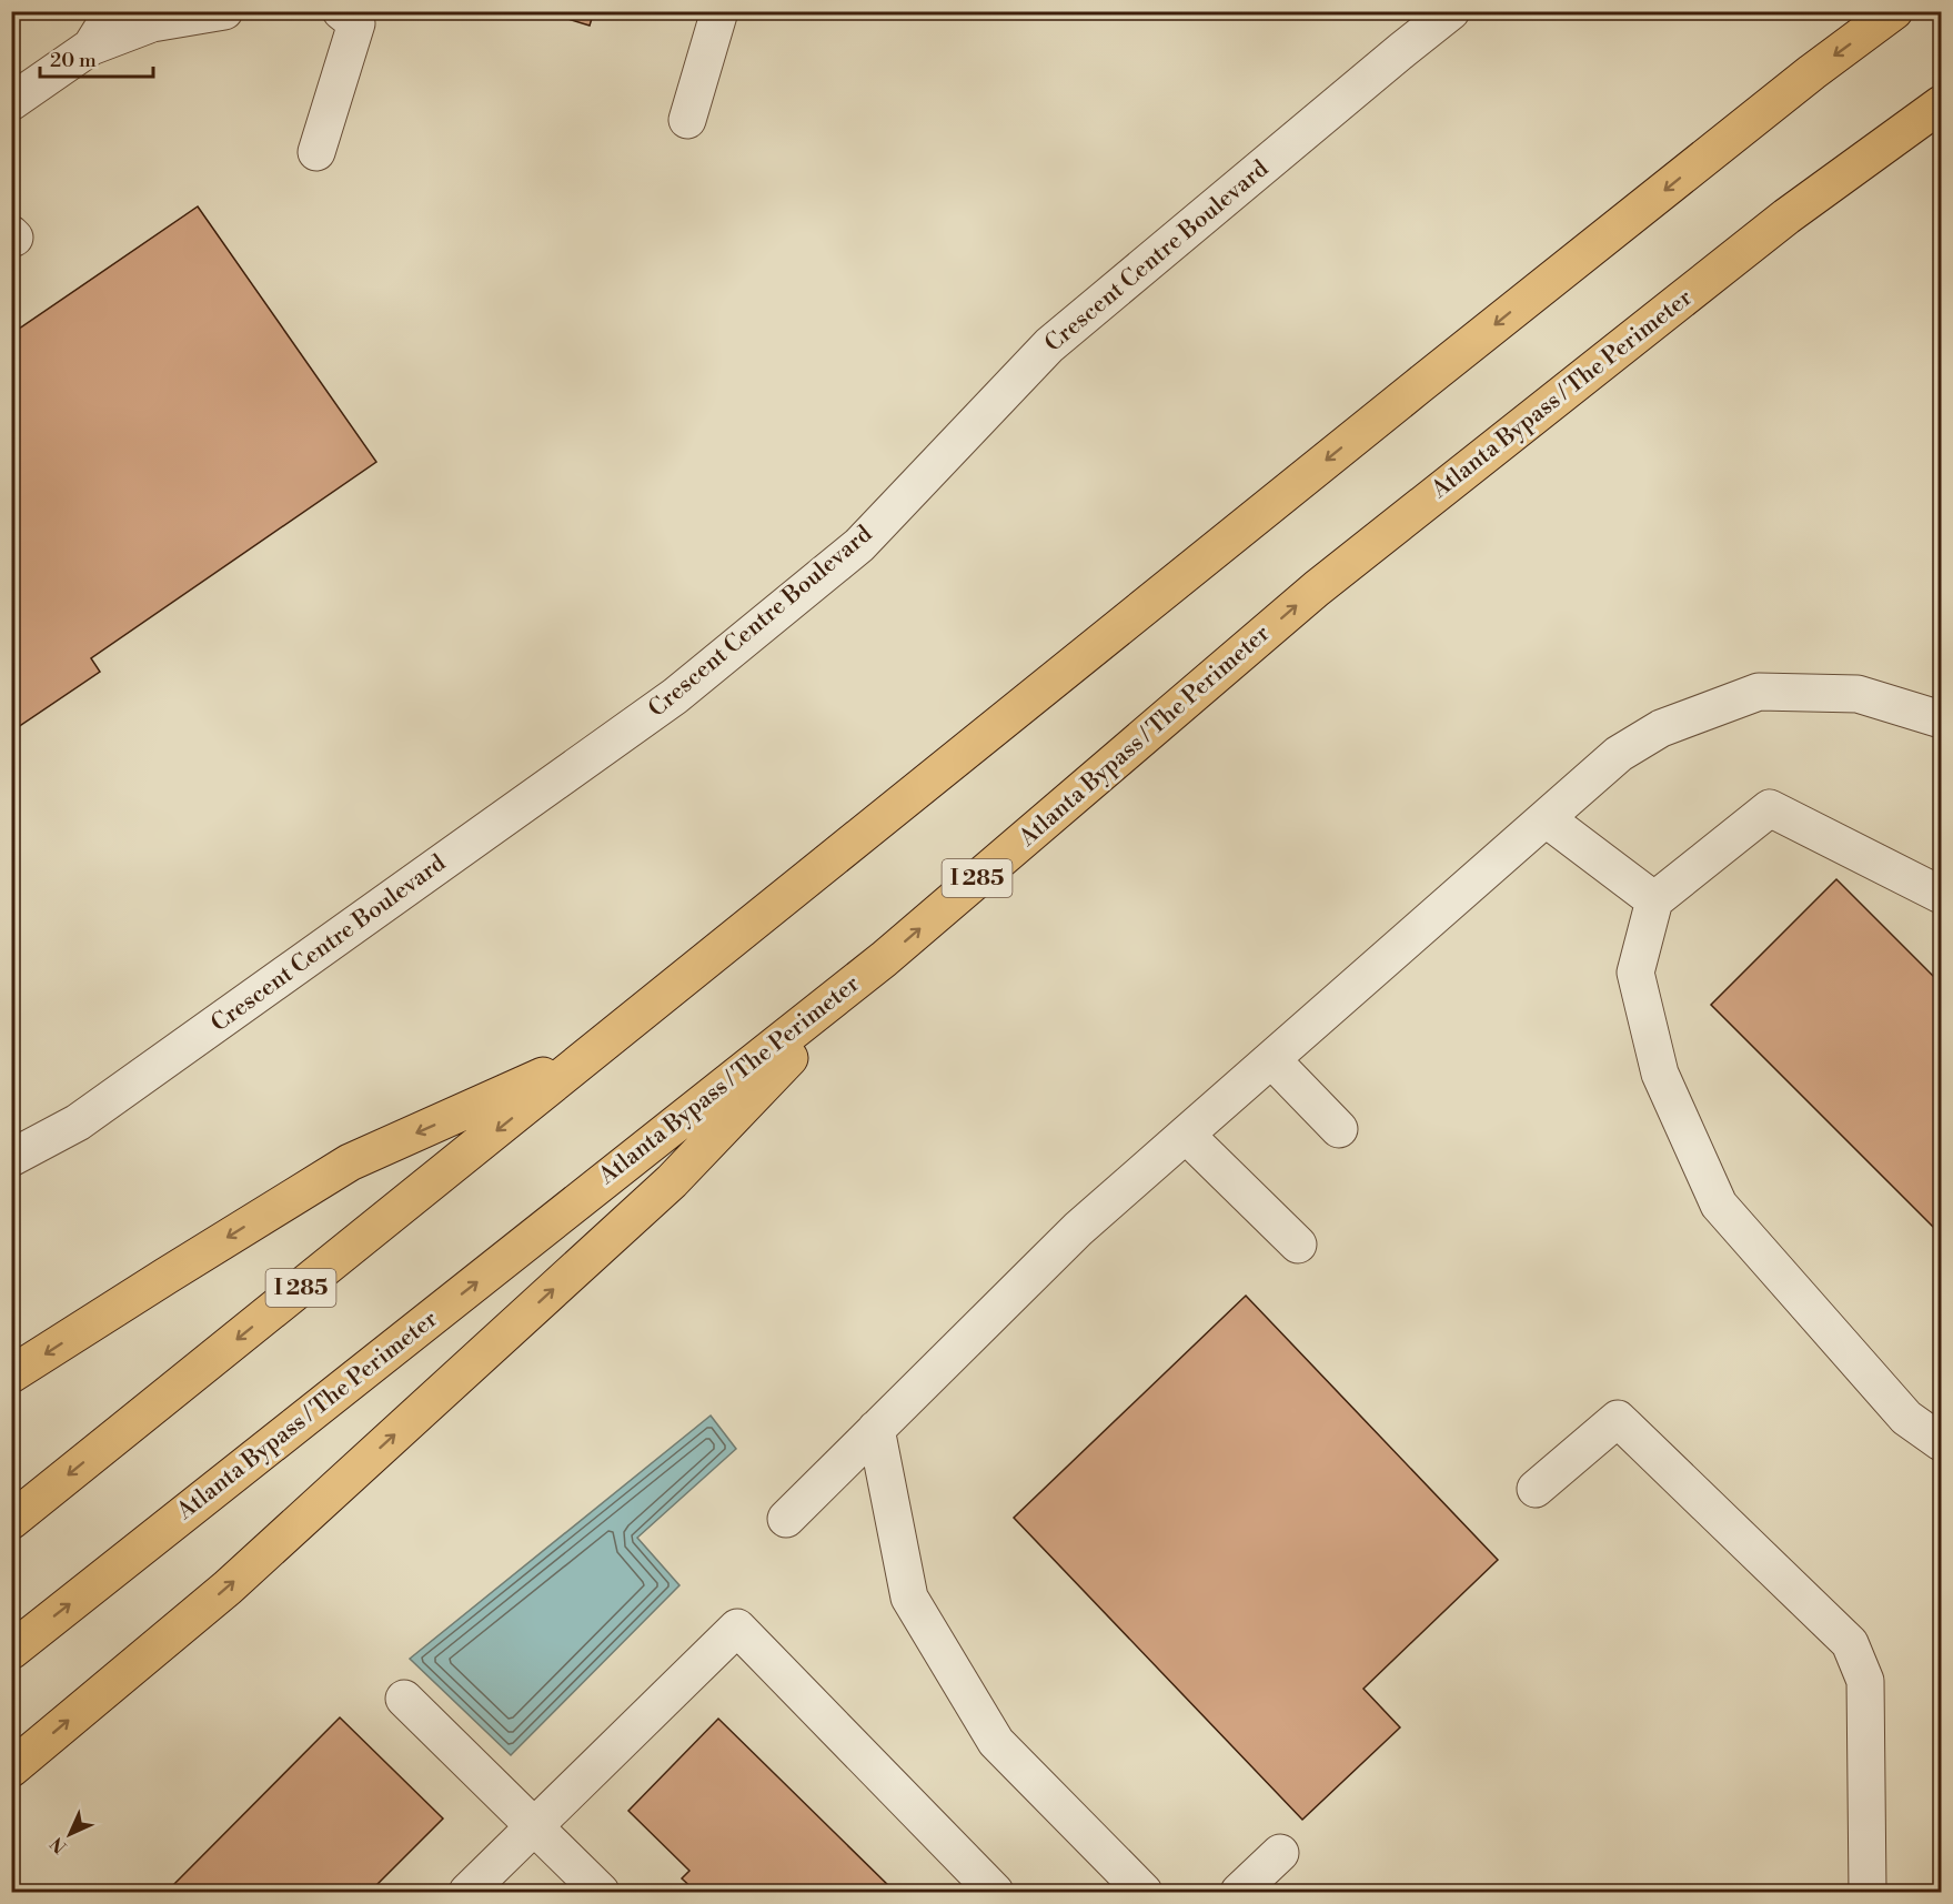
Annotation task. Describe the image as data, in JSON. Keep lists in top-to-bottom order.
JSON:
{
  "streets": {
    "highway": ["Atlanta Bypass / The Perimeter", "I 285"],
    "street": ["Crescent Centre Boulevard"]
  },
  "scale_bar": "20 m",
  "north": "bottom left"
}
